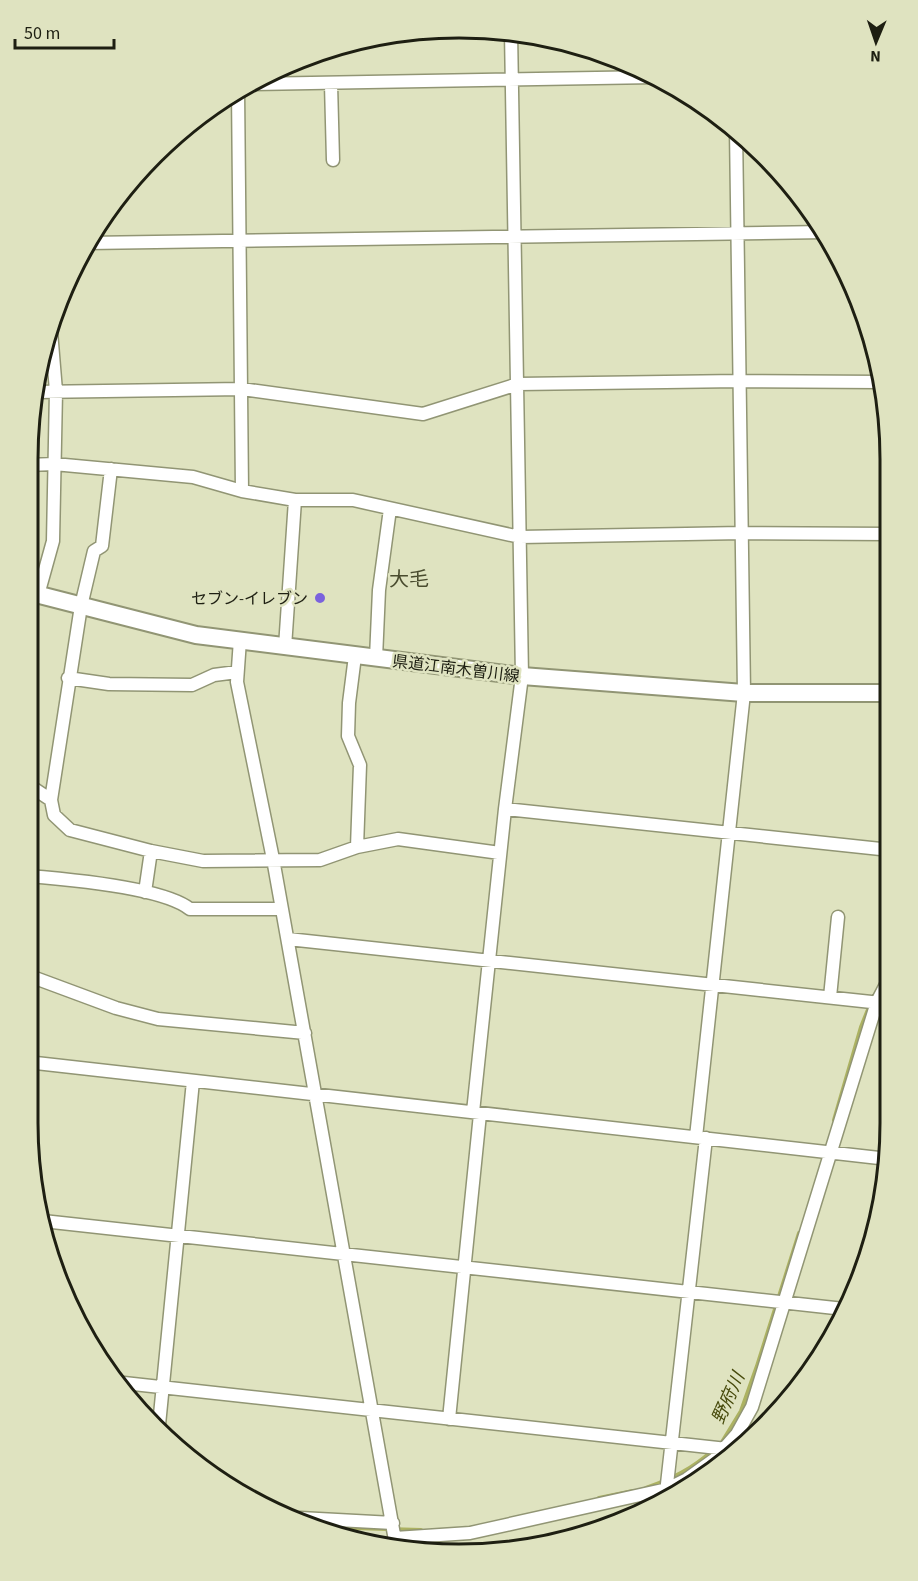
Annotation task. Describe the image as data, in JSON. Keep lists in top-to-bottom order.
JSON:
{
  "streets": {
    "main road": ["県道江南木曽川線"]
  },
  "districts": ["大毛"],
  "water": ["野府川"],
  "places": ["セブン-イレブン"],
  "scale_bar": "50 m",
  "north": "bottom"
}
